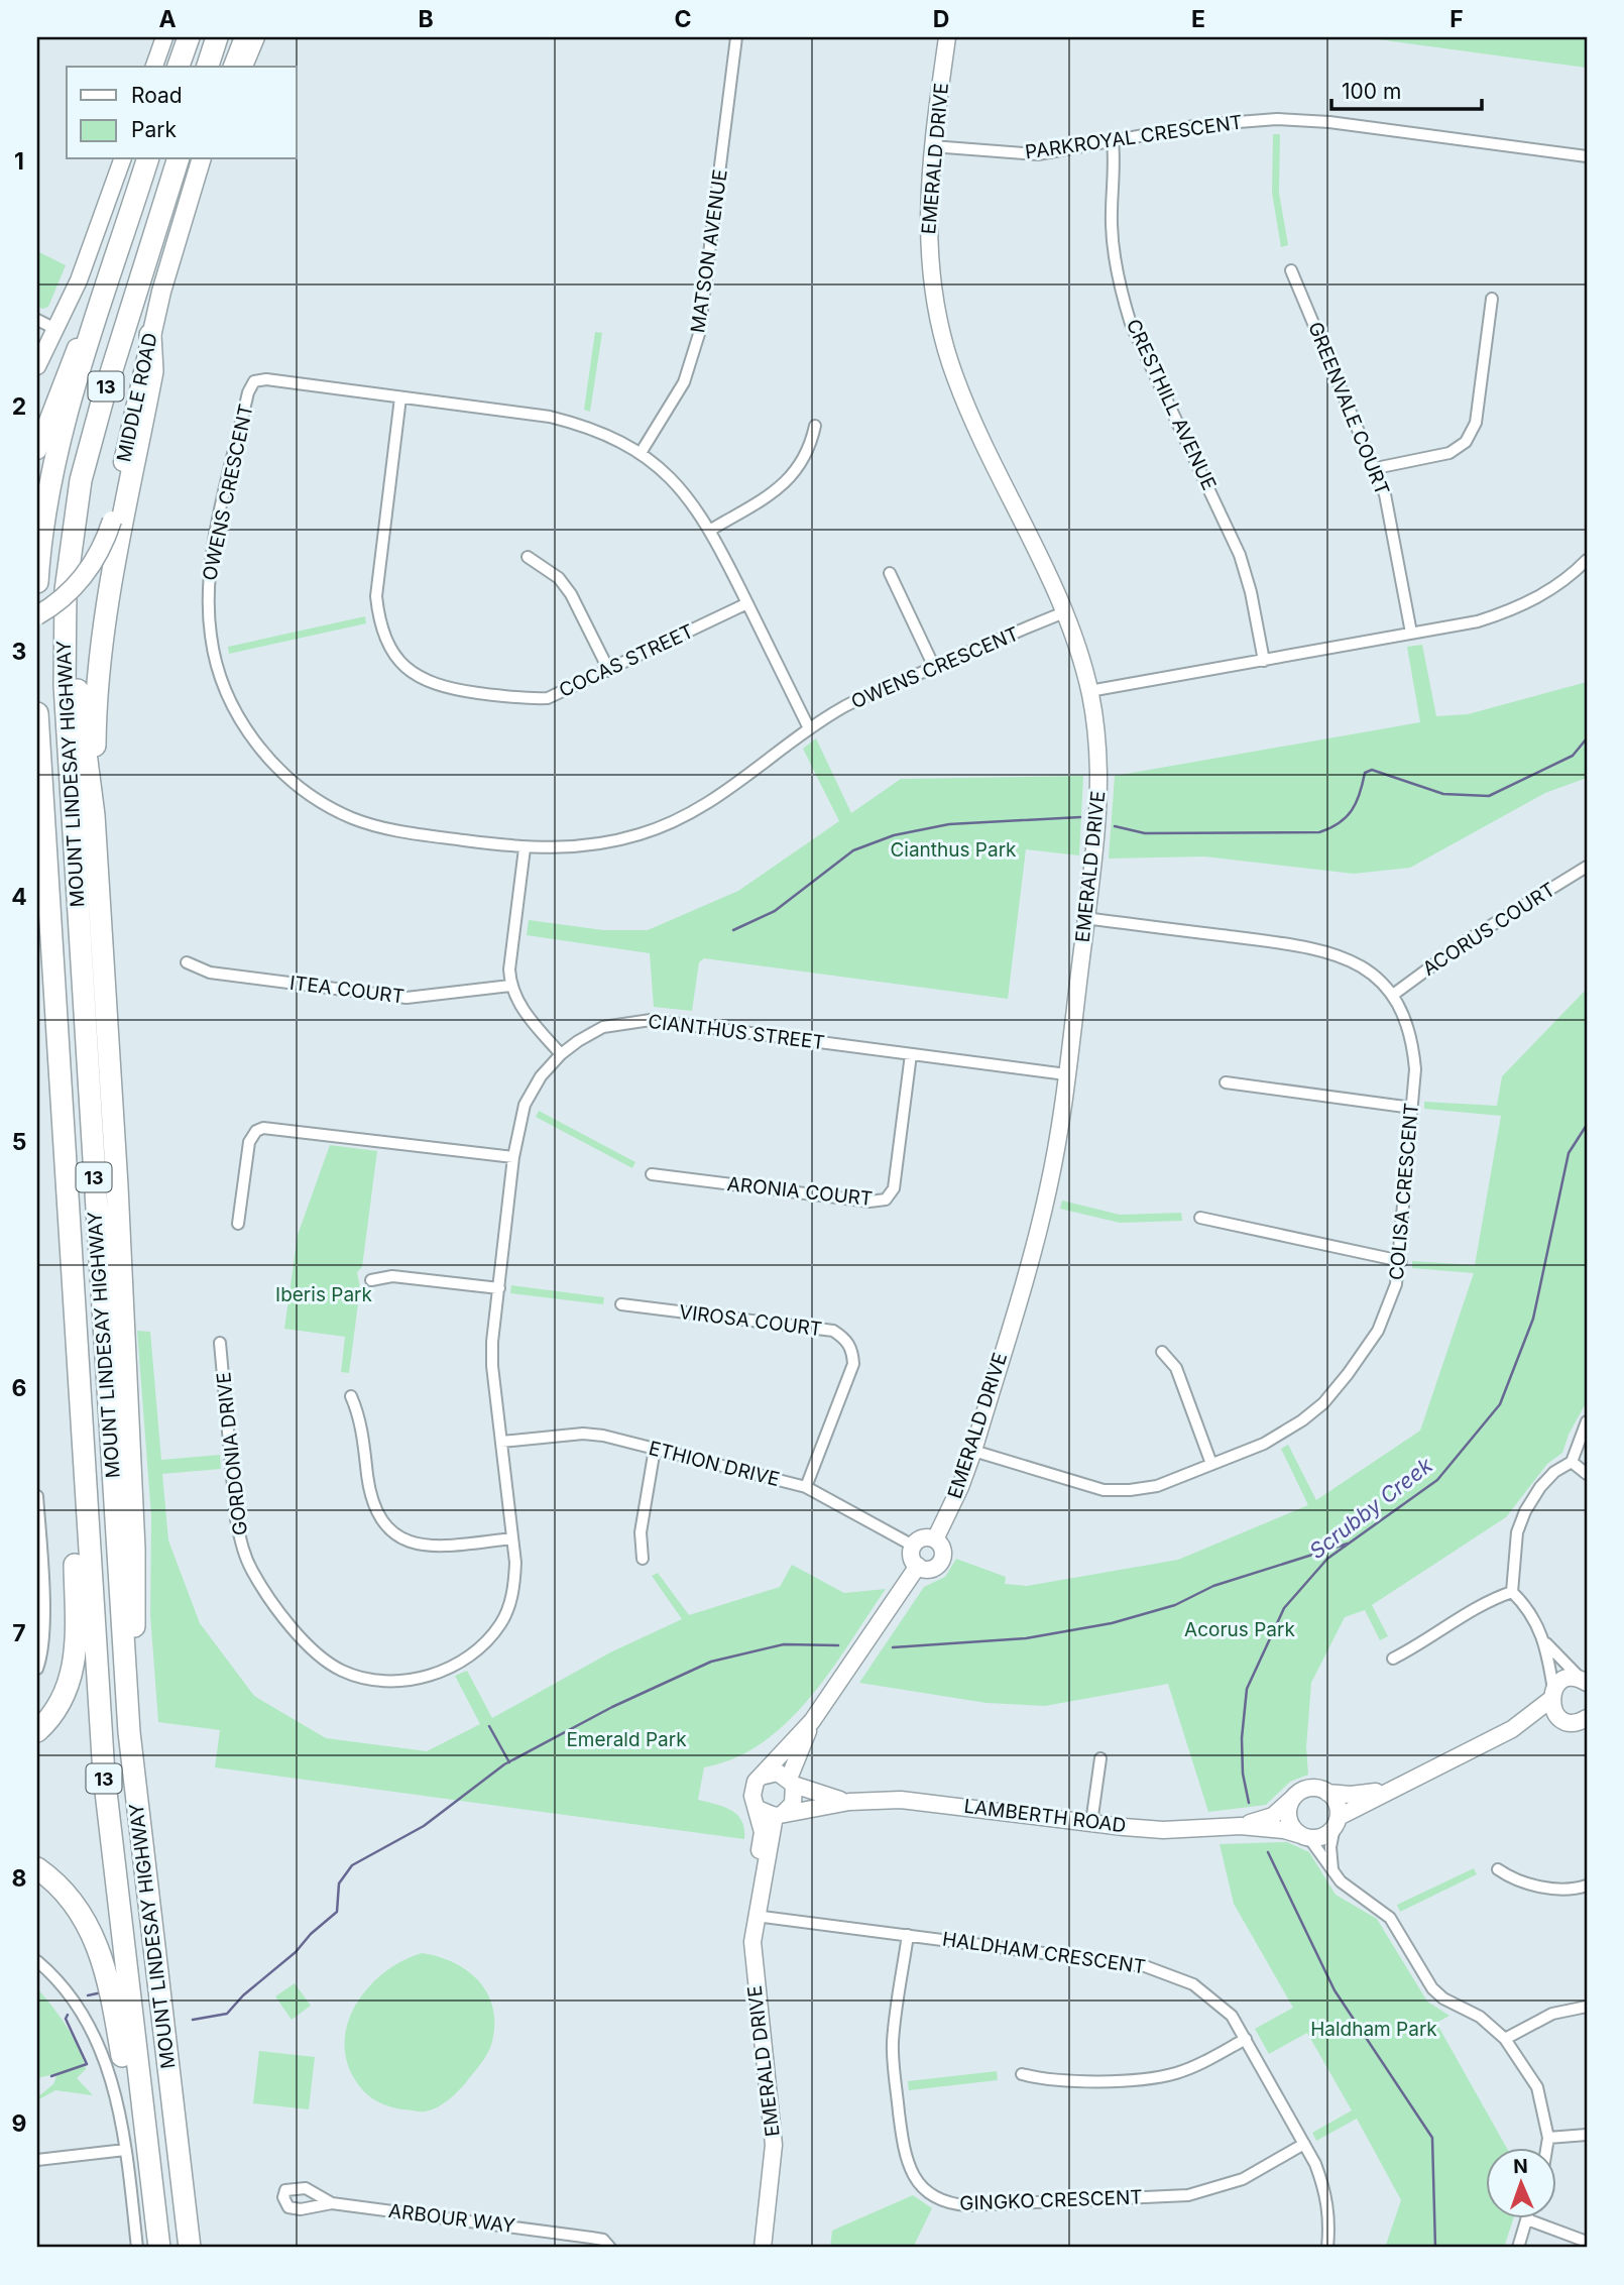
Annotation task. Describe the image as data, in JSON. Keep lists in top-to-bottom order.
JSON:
{
  "streets": {
    "highway": ["13", "MOUNT LINDESAY HIGHWAY"],
    "main road": ["MIDDLE ROAD"],
    "street": [
      "PARKROYAL CRESCENT",
      "EMERALD DRIVE",
      "MATSON AVENUE",
      "CRESTHILL AVENUE",
      "GREENVALE COURT",
      "OWENS CRESCENT",
      "COCAS STREET",
      "ACORUS COURT",
      "ITEA COURT",
      "CIANTHUS STREET",
      "ARONIA COURT",
      "COLISA CRESCENT",
      "VIROSA COURT",
      "GORDONIA DRIVE",
      "ETHION DRIVE",
      "LAMBERTH ROAD",
      "HALDHAM CRESCENT",
      "GINGKO CRESCENT",
      "ARBOUR WAY"
    ]
  },
  "crossings": [
    ["PARKROYAL CRESCENT", "EMERALD DRIVE"],
    ["PARKROYAL CRESCENT", "CRESTHILL AVENUE"],
    ["EMERALD DRIVE", "OWENS CRESCENT"],
    ["EMERALD DRIVE", "CIANTHUS STREET"],
    ["EMERALD DRIVE", "COLISA CRESCENT"],
    ["EMERALD DRIVE", "ETHION DRIVE"],
    ["EMERALD DRIVE", "LAMBERTH ROAD"],
    ["EMERALD DRIVE", "HALDHAM CRESCENT"],
    ["MATSON AVENUE", "OWENS CRESCENT"],
    ["OWENS CRESCENT", "COCAS STREET"],
    ["ACORUS COURT", "COLISA CRESCENT"],
    ["CIANTHUS STREET", "ARONIA COURT"],
    ["CIANTHUS STREET", "GORDONIA DRIVE"],
    ["CIANTHUS STREET", "ETHION DRIVE"],
    ["VIROSA COURT", "ETHION DRIVE"],
    ["GORDONIA DRIVE", "ETHION DRIVE"],
    ["HALDHAM CRESCENT", "GINGKO CRESCENT"]
  ],
  "water": ["Scrubby Creek"],
  "parks": [
    "Cianthus Park",
    "Iberis Park",
    "Acorus Park",
    "Emerald Park",
    "Haldham Park"
  ],
  "legend": ["Road", "Park"],
  "scale_bar": "100 m",
  "north": "top",
  "grid": {
    "columns": [
      "A",
      "B",
      "C",
      "D",
      "E",
      "F"
    ],
    "rows": [
      "1",
      "2",
      "3",
      "4",
      "5",
      "6",
      "7",
      "8",
      "9"
    ]
  }
}
